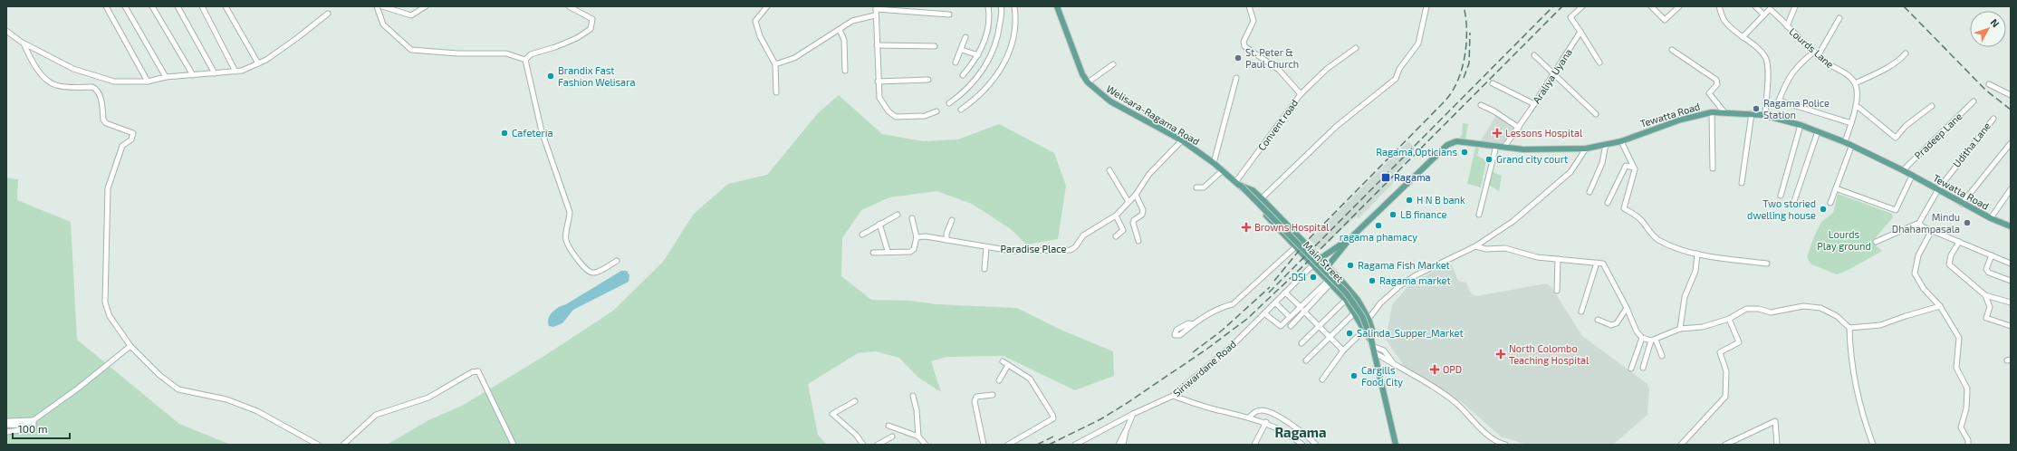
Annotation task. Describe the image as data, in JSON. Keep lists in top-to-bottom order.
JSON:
{
  "streets": {
    "main road": ["Welisara-Ragama Road", "Tewatta Road", "Main Street"],
    "street": [
      "Lourds Lane",
      "Araliya Uyana",
      "Convent road",
      "Pradeep Lane",
      "Uditha Lane",
      "Paradise Place",
      "Siriwardane Road"
    ]
  },
  "crossings": [
    ["Araliya Uyana", "Tewatta Road"],
    ["Welisara-Ragama Road", "Convent road"],
    ["Welisara-Ragama Road", "Paradise Place"],
    ["Welisara-Ragama Road", "Main Street"],
    ["Tewatta Road", "Pradeep Lane"],
    ["Tewatta Road", "Uditha Lane"],
    ["Tewatta Road", "Main Street"],
    ["Tewatta Road", "Siriwardane Road"],
    ["Convent road", "Main Street"],
    ["Main Street", "Siriwardane Road"]
  ],
  "districts": ["Ragama"],
  "parks": ["Lourds Play ground"],
  "places": {
    "other": [
      "St. Peter & Paul Church",
      "Brandix Fast Fashion Welisara",
      "Ragama Police Station",
      "Cafeteria",
      "Ragama Opticians",
      "Grand city court",
      "H N B bank",
      "Two storied dwelling house",
      "LB finance",
      "Mindu Dhahampasala",
      "ragama phamacy",
      "Ragama Fish Market",
      "DSI",
      "Ragama market",
      "Salinda_Supper_Market",
      "Cargills Food City"
    ],
    "health": [
      "Lessons Hospital",
      "Browns Hospital",
      "North Colombo Teaching Hospital",
      "OPD"
    ],
    "transit": ["Ragama"]
  },
  "scale_bar": "100 m",
  "north": "top right"
}
